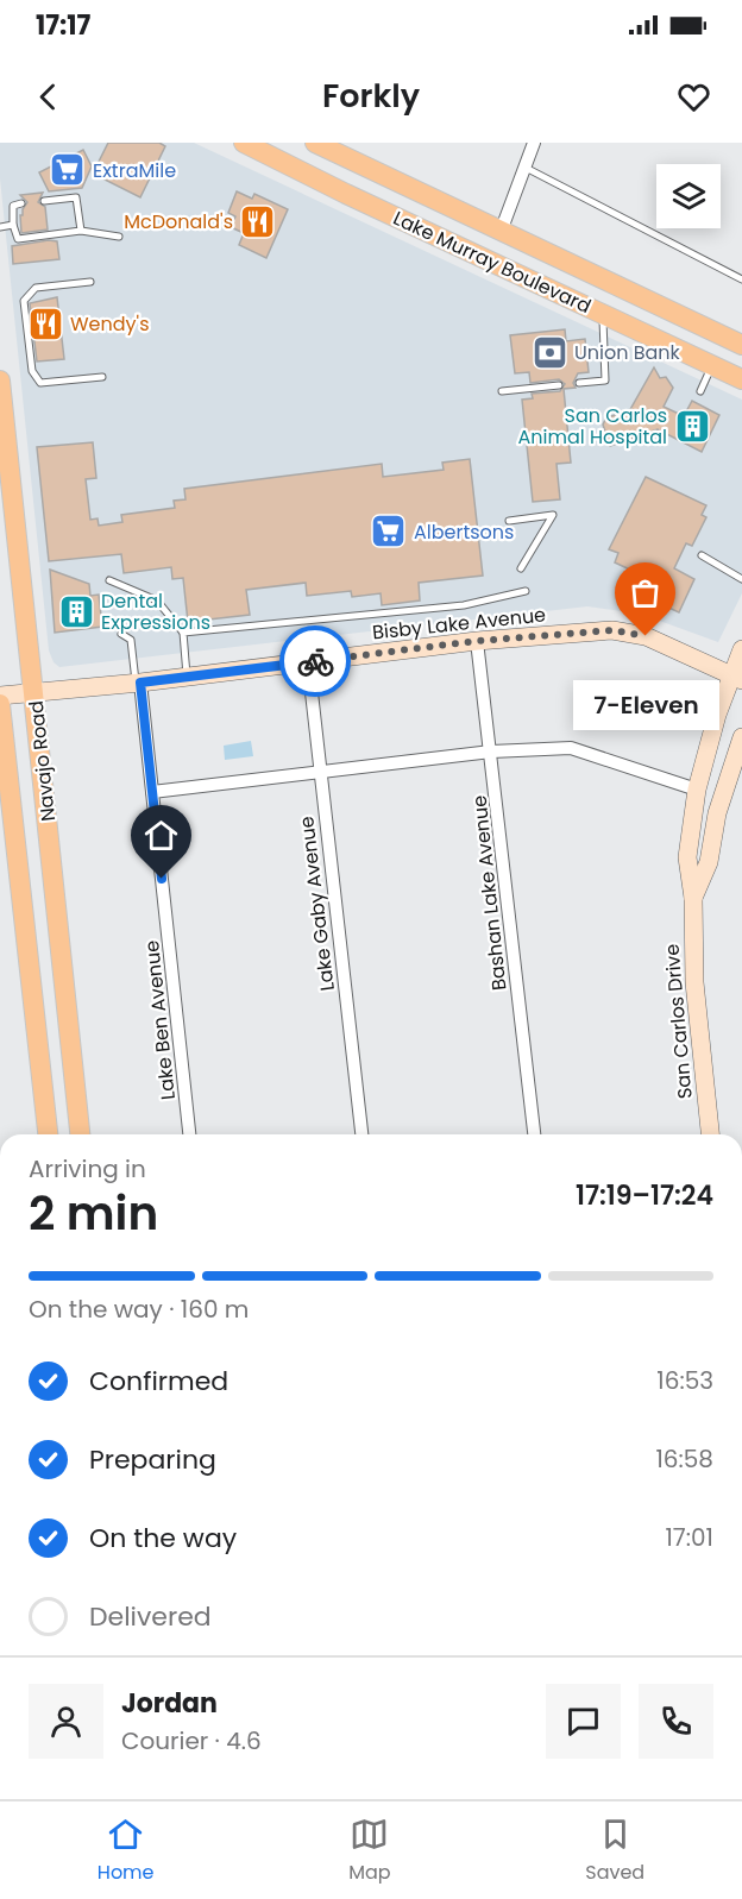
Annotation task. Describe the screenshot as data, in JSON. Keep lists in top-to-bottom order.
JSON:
{
  "streets": {
    "main road": ["Lake Murray Boulevard", "Navajo Road"],
    "street": [
      "Bisby Lake Avenue",
      "Bashan Lake Avenue",
      "Lake Gaby Avenue",
      "Lake Ben Avenue",
      "San Carlos Drive"
    ]
  },
  "crossings": [
    ["Bisby Lake Avenue", "Navajo Road"],
    ["Bisby Lake Avenue", "Bashan Lake Avenue"],
    ["Bisby Lake Avenue", "Lake Gaby Avenue"],
    ["Bisby Lake Avenue", "Lake Ben Avenue"],
    ["Bisby Lake Avenue", "San Carlos Drive"]
  ],
  "places": {
    "supermarket": ["ExtraMile", "Albertsons"],
    "restaurant": ["McDonald's", "Wendy's"],
    "bank": ["Union Bank"],
    "building": ["San Carlos Animal Hospital", "Dental Expressions"],
    "other": ["7-Eleven"]
  },
  "page": {
    "status": "17:17",
    "header": "Forkly",
    "bubble": "7-Eleven",
    "heading": ["2 min", "Arriving in", "17:19–17:24"],
    "panel": ["Jordan", "Courier · 4.6"],
    "bar": "On the way · 160 m",
    "list": [
      ["Confirmed", "16:53"],
      ["Preparing", "16:58"],
      ["On the way", "17:01"],
      "Delivered"
    ],
    "tabs": ["Home", "Map", "Saved"]
  }
}
